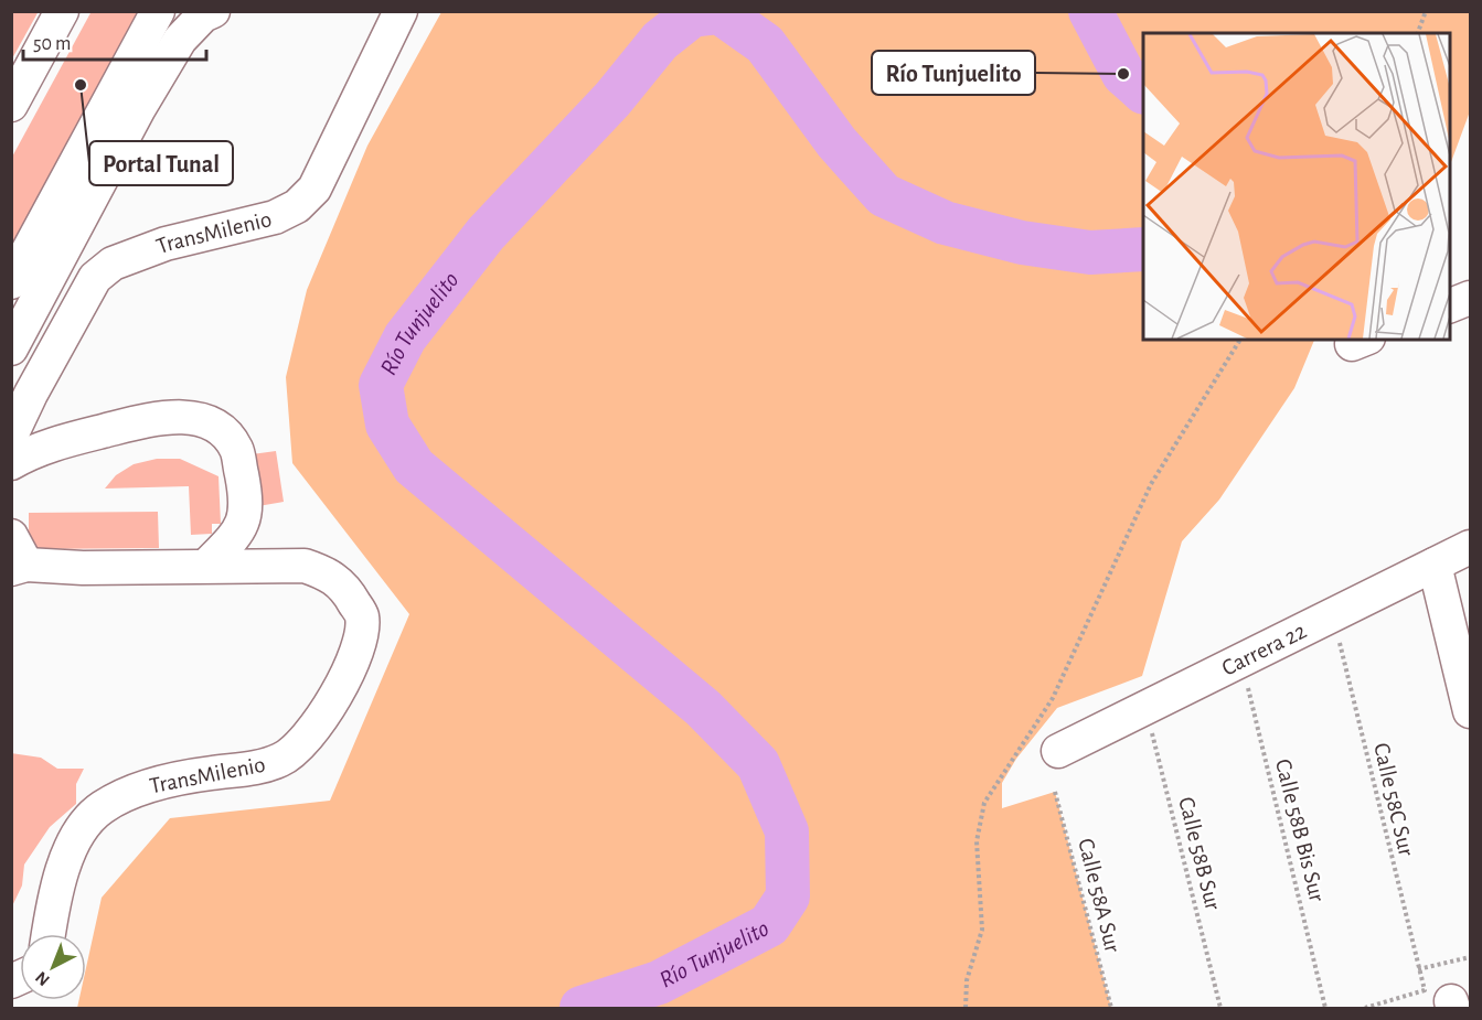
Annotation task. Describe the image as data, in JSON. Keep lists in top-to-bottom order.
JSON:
{
  "streets": {
    "street": ["TransMilenio", "Carrera 22"],
    "path": [
      "Calle 58C Sur",
      "Calle 58B Bis Sur",
      "Calle 58B Sur",
      "Calle 58A Sur"
    ]
  },
  "crossings": [
    ["Carrera 22", "Calle 58C Sur"],
    ["Carrera 22", "Calle 58B Bis Sur"],
    ["Carrera 22", "Calle 58B Sur"]
  ],
  "water": ["Río Tunjuelito"],
  "places": ["Río Tunjuelito", "Portal Tunal"],
  "scale_bar": "50 m",
  "north": "bottom left"
}
